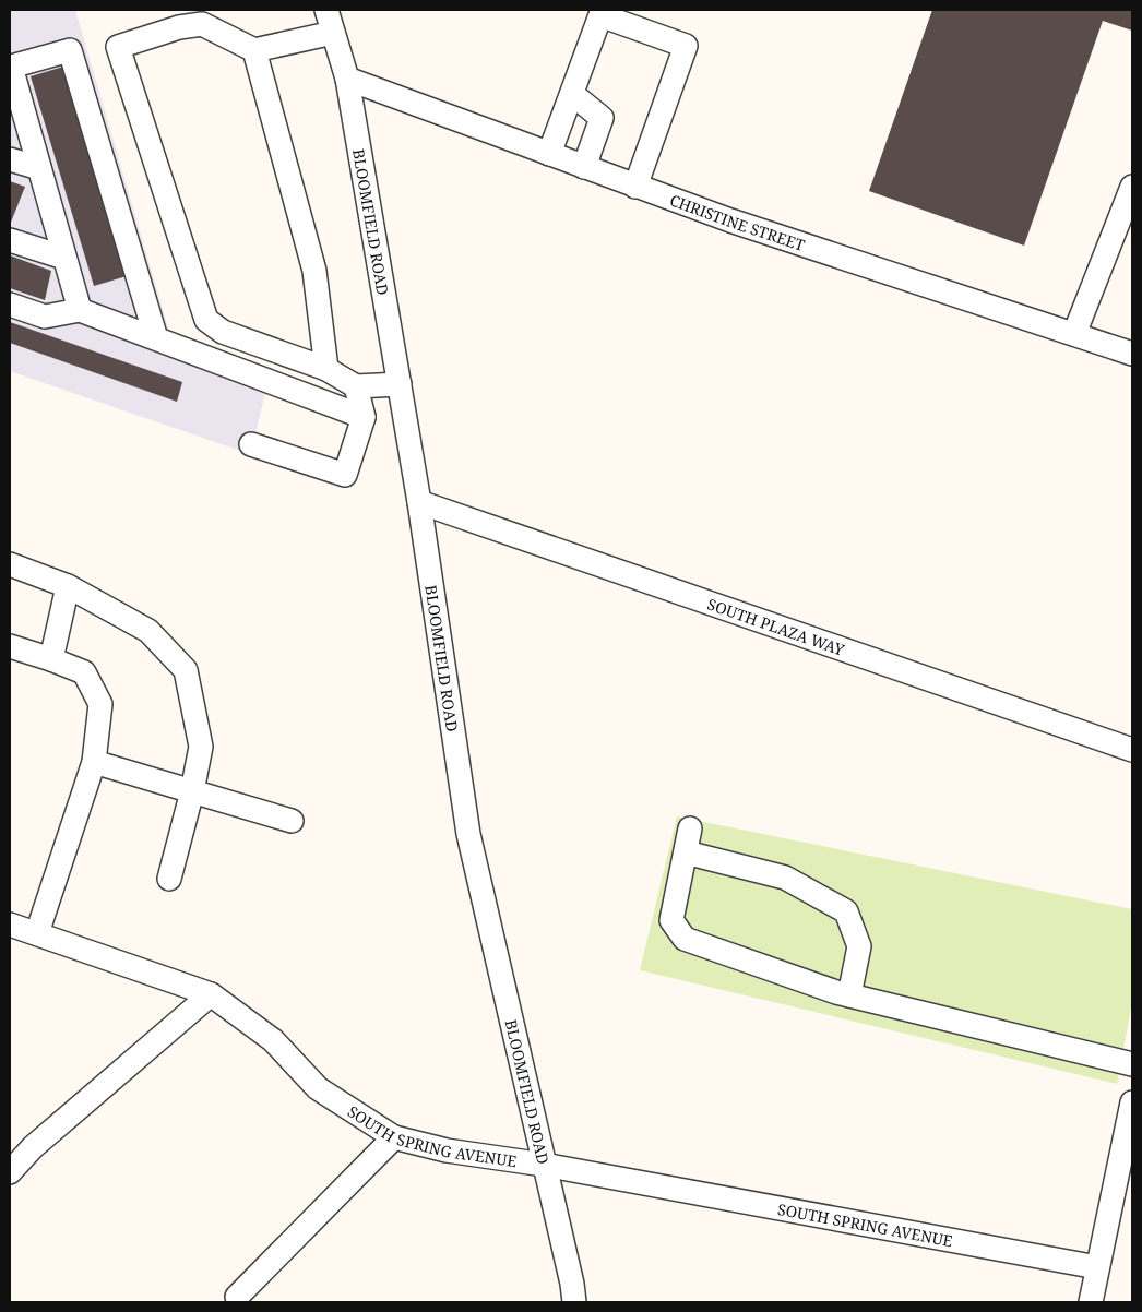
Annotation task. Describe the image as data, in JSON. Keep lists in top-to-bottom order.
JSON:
{
  "streets": {
    "street": [
      "BLOOMFIELD ROAD",
      "CHRISTINE STREET",
      "SOUTH PLAZA WAY",
      "SOUTH SPRING AVENUE"
    ]
  },
  "crossings": [
    ["BLOOMFIELD ROAD", "CHRISTINE STREET"],
    ["BLOOMFIELD ROAD", "SOUTH PLAZA WAY"],
    ["BLOOMFIELD ROAD", "SOUTH SPRING AVENUE"]
  ]
}
